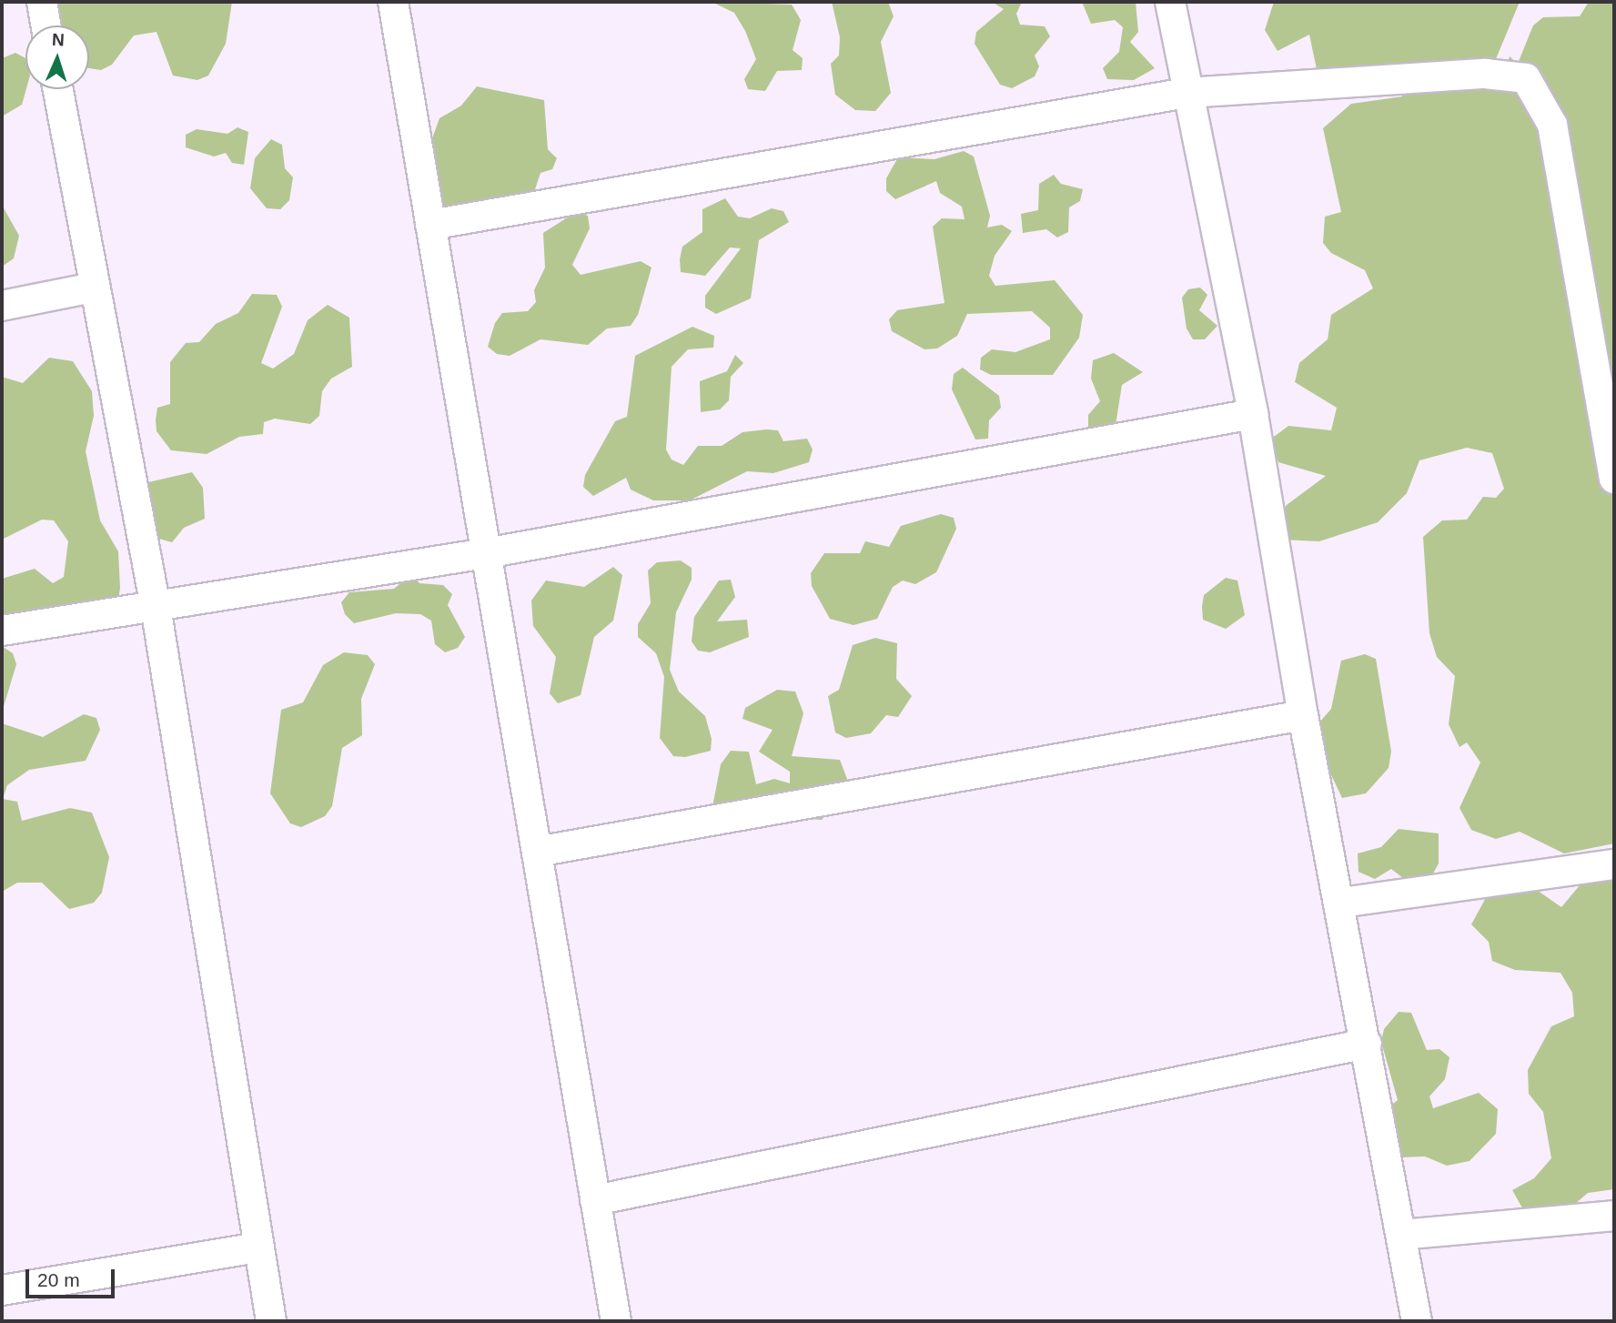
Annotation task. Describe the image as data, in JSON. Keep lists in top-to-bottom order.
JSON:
{
  "scale_bar": "20 m",
  "north": "top"
}
